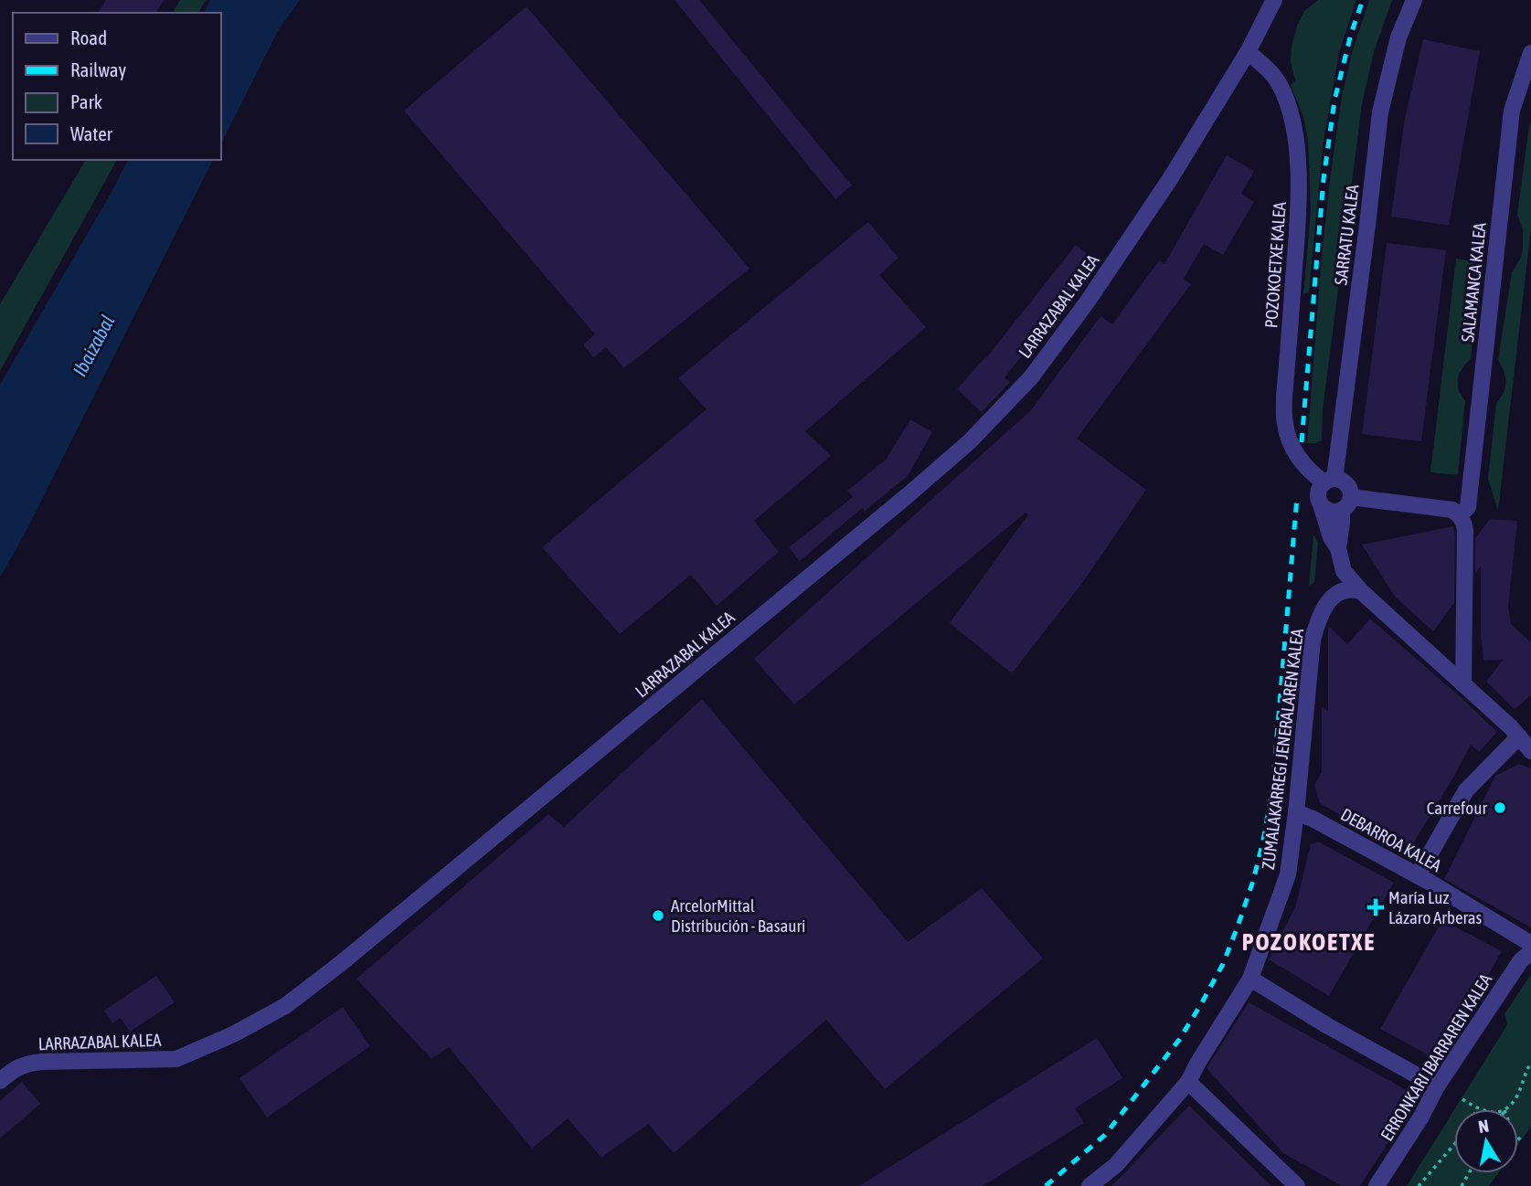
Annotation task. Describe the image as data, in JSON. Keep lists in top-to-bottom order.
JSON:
{
  "streets": {
    "street": [
      "SARRATU KALEA",
      "POZOKOETXE KALEA",
      "SALAMANCA KALEA",
      "LARRAZABAL KALEA",
      "ZUMALAKARREGI JENERALAREN KALEA",
      "DEBARROA KALEA",
      "ERRONKARI IBARRAREN KALEA"
    ]
  },
  "crossings": [
    ["SARRATU KALEA", "POZOKOETXE KALEA"],
    ["POZOKOETXE KALEA", "LARRAZABAL KALEA"],
    ["ZUMALAKARREGI JENERALAREN KALEA", "DEBARROA KALEA"]
  ],
  "districts": ["POZOKOETXE"],
  "water": ["Ibaizabal"],
  "places": {
    "other": ["Carrefour", "ArcelorMittal Distribución - Basauri"],
    "health": ["María Luz Lázaro Arberas"]
  },
  "legend": [
    "Road",
    "Railway",
    "Park",
    "Water"
  ],
  "north": "top"
}
